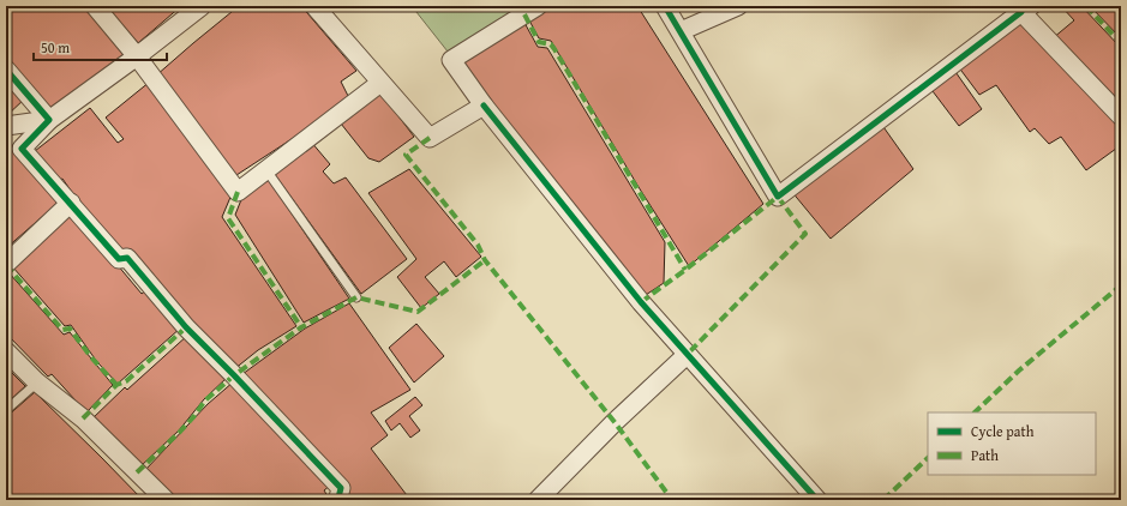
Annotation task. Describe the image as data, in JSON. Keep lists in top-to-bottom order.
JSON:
{
  "legend": ["Cycle path", "Path"],
  "scale_bar": "50 m"
}
